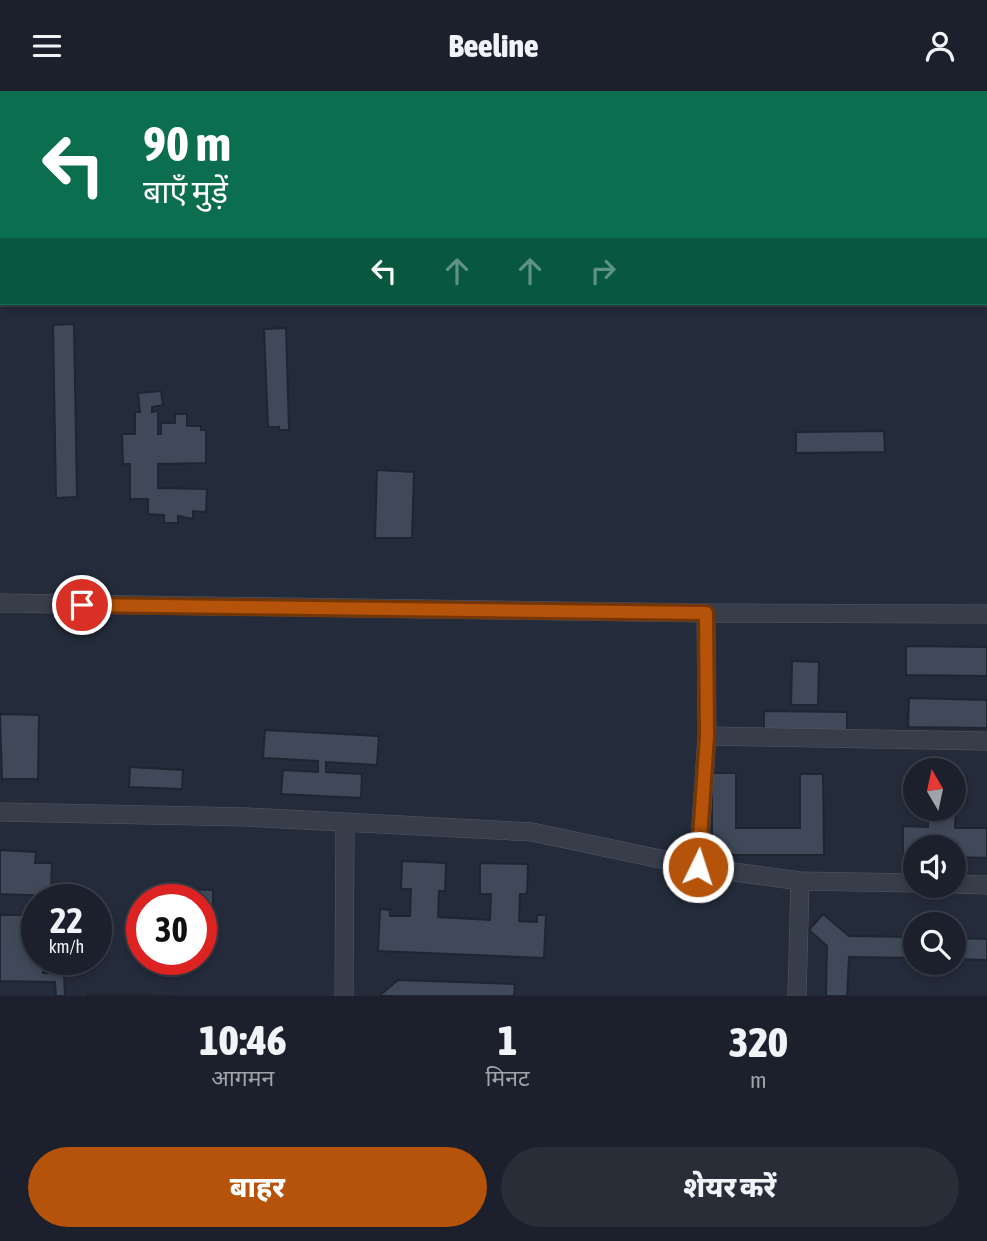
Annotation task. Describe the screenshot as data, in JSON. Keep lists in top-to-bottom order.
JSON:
{
  "north": "top",
  "page": {
    "header": "Beeline",
    "turn": ["90 m", "बाएँ मुड़ें"],
    "speed": "22 km/h",
    "limit": "30",
    "eta": [
      "10:46",
      "आगमन",
      "1",
      "मिनट",
      "320",
      "m"
    ],
    "buttons": ["बाहर", "शेयर करें"]
  }
}
